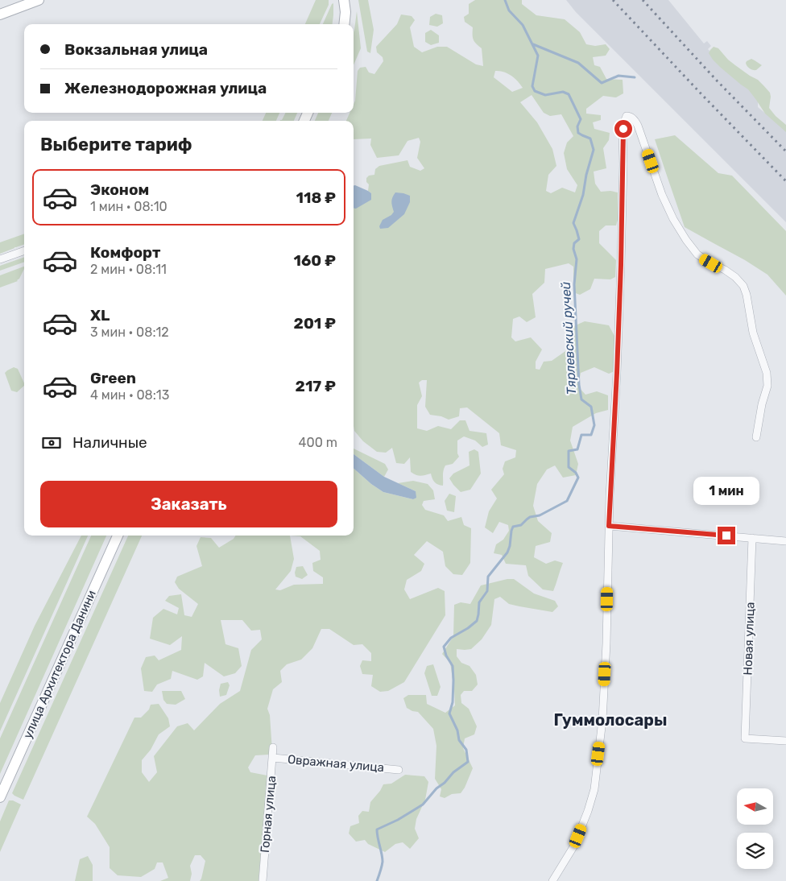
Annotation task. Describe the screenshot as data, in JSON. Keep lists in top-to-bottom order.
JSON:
{
  "streets": {
    "street": [
      "Новая улица",
      "улица Архитектора Данини",
      "Овражная улица",
      "Горная улица"
    ]
  },
  "crossings": [
    ["Овражная улица", "Горная улица"]
  ],
  "districts": ["Гуммолосары"],
  "water": ["Тярлевский ручей"],
  "north": "left",
  "page": {
    "banner": ["Вокзальная улица", "Железнодорожная улица"],
    "heading": "Выберите тариф",
    "list": [
      {
        "name": "Эконом",
        "note": "1 мин · 08:10",
        "value": "118 ₽"
      },
      {
        "name": "Комфорт",
        "note": "2 мин · 08:11",
        "value": "160 ₽"
      },
      {
        "name": "XL",
        "note": "3 мин · 08:12",
        "value": "201 ₽"
      },
      {
        "name": "Green",
        "note": "4 мин · 08:13",
        "value": "217 ₽"
      }
    ],
    "pay": ["Наличные", "400 m"],
    "buttons": "Заказать",
    "bubble": "1 мин"
  }
}
